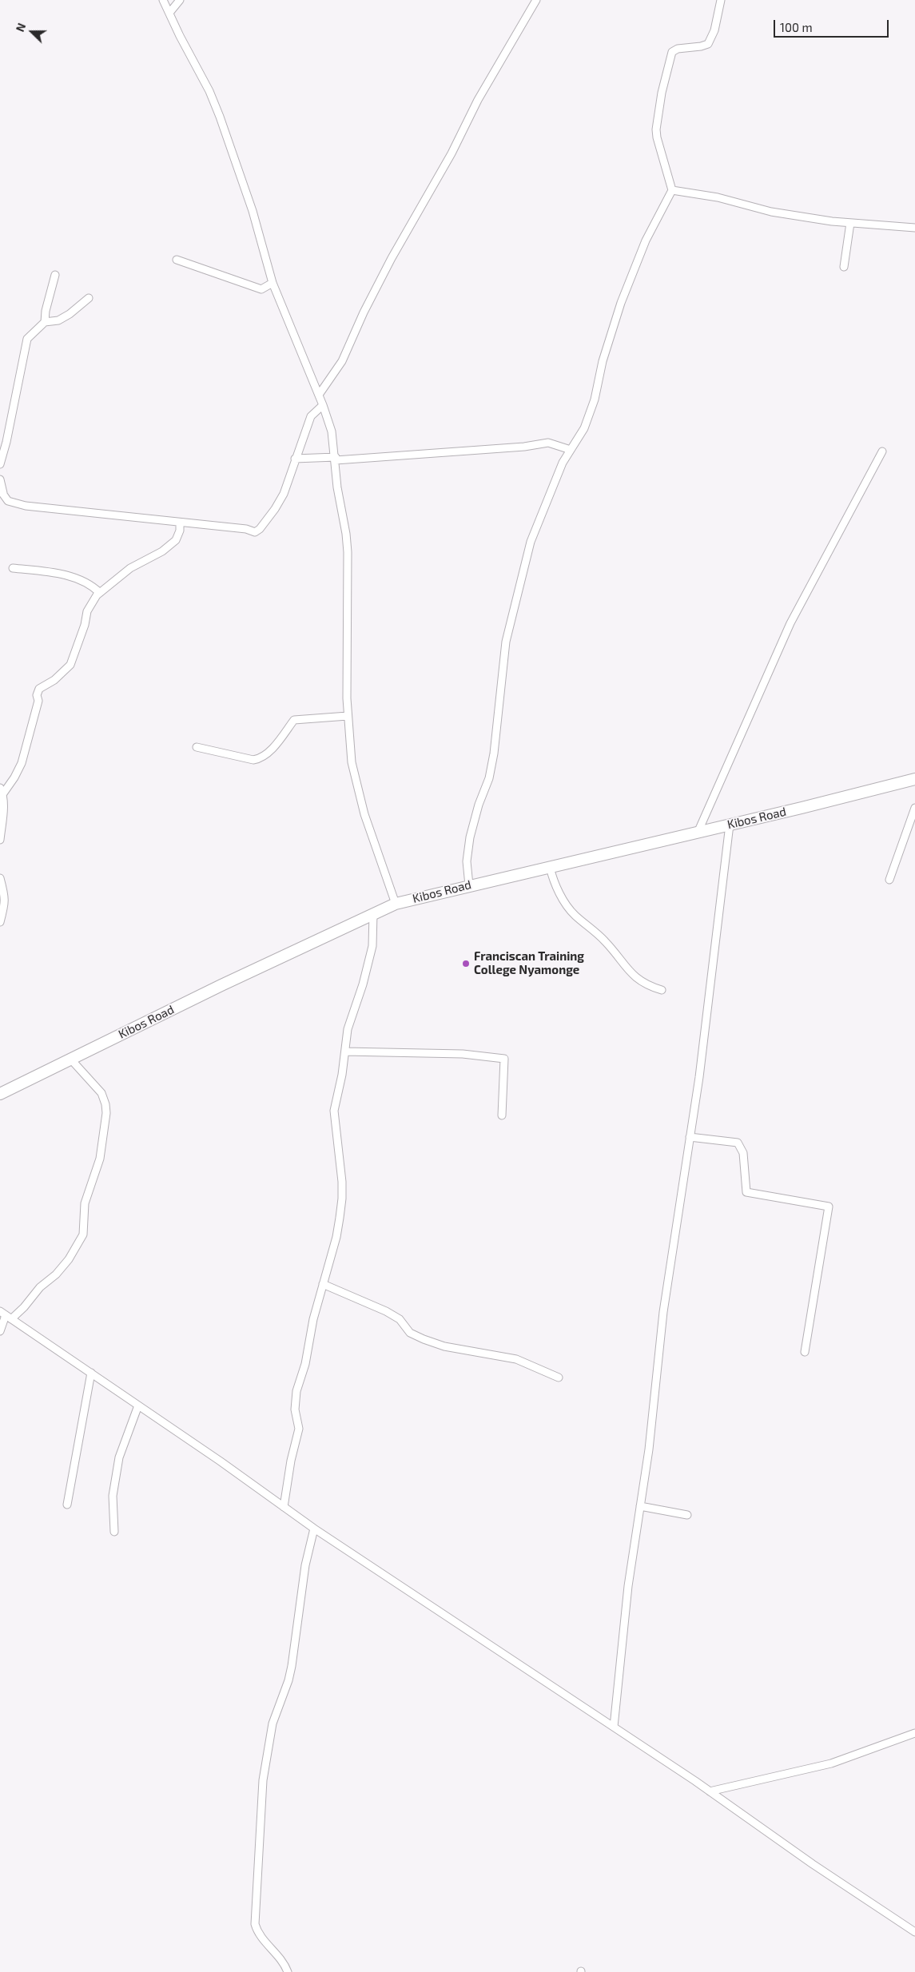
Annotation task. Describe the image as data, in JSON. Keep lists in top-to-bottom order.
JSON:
{
  "streets": {
    "main road": ["Kibos Road"]
  },
  "places": ["Franciscan Training College Nyamonge"],
  "scale_bar": "100 m",
  "north": "left"
}
